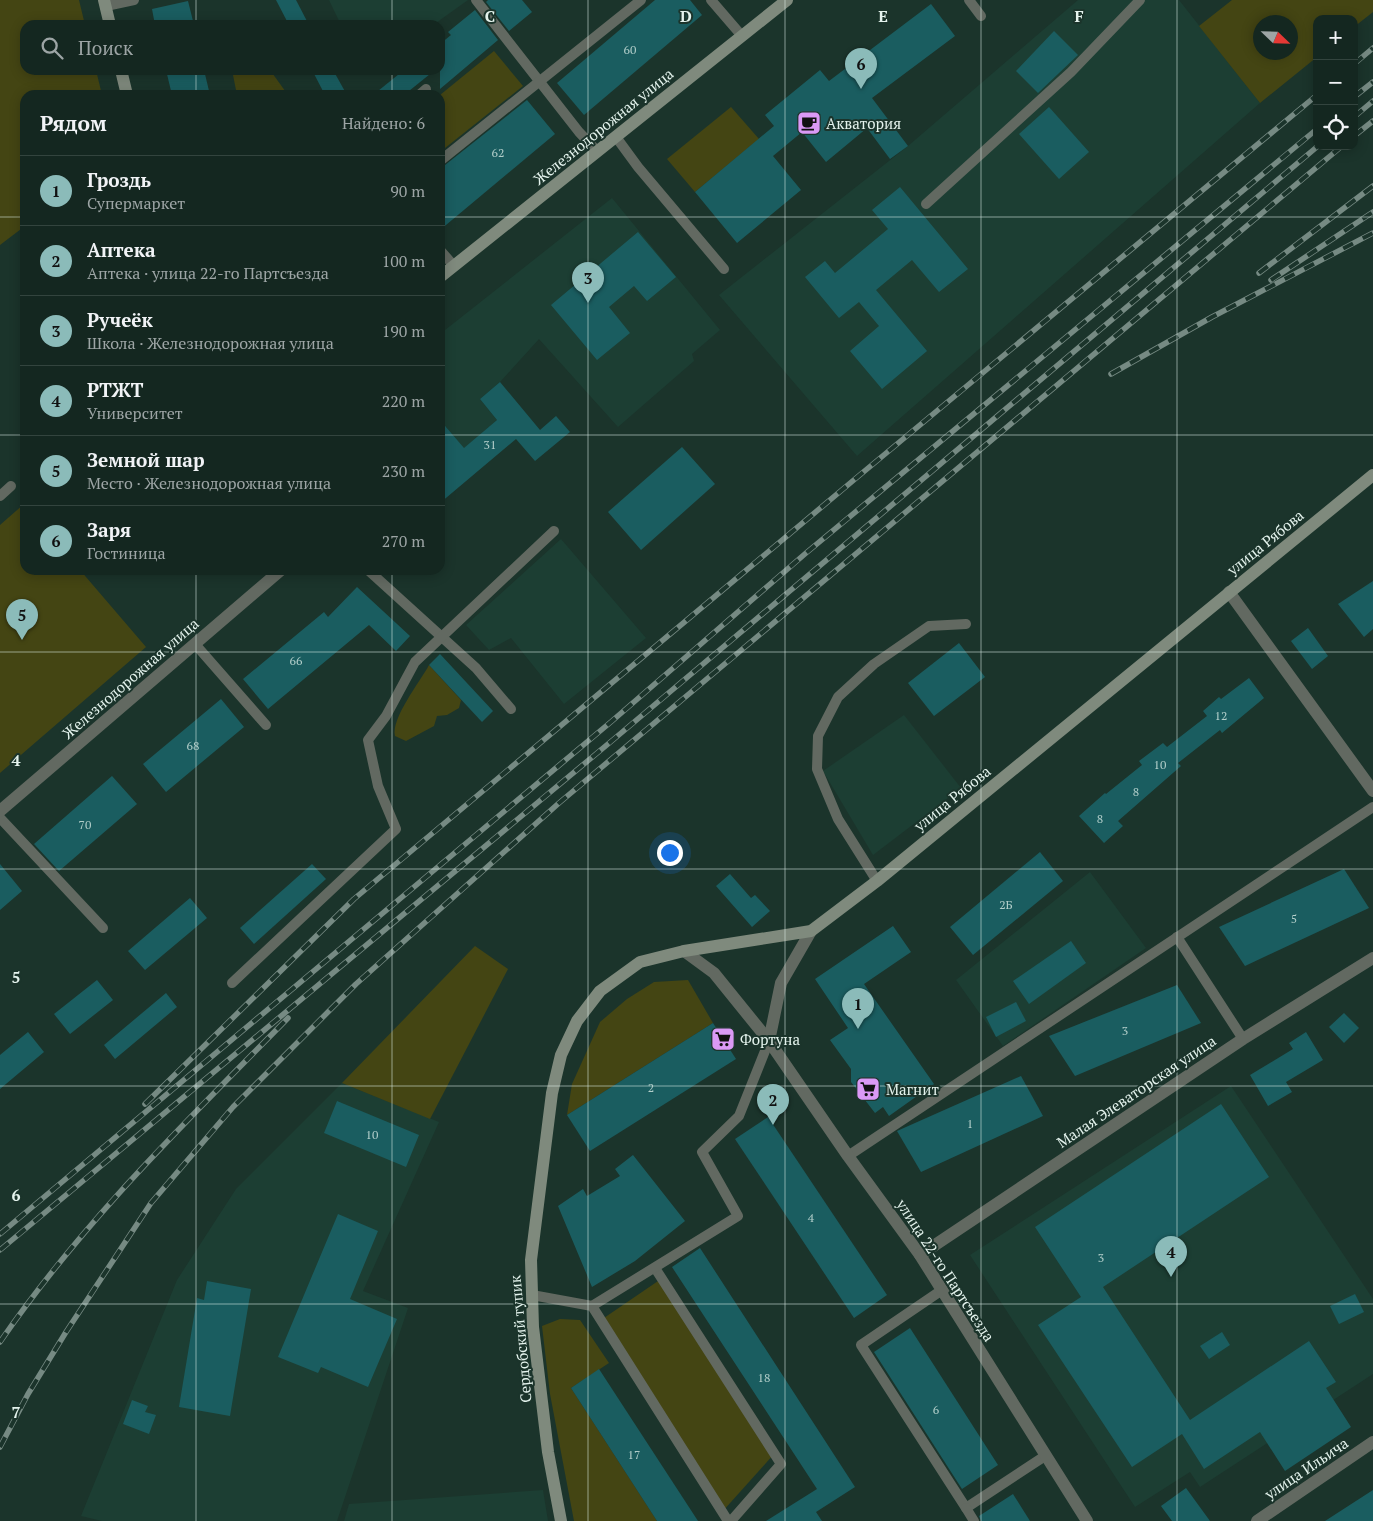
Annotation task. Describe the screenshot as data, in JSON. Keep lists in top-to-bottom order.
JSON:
{
  "streets": {
    "street": [
      "Железнодорожная улица",
      "улица Рябова",
      "Малая Элеваторская улица",
      "улица 22-го Партсъезда",
      "Сердобский тупик",
      "улица Ильича"
    ]
  },
  "crossings": [
    ["улица Рябова", "улица 22-го Партсъезда"],
    ["улица Рябова", "Сердобский тупик"],
    ["Малая Элеваторская улица", "улица 22-го Партсъезда"]
  ],
  "places": {
    "cafe": ["Акватория"],
    "supermarket": ["Фортуна", "Магнит"]
  },
  "house_numbers": [
    "60",
    "62",
    "31",
    "66",
    "12",
    "68",
    "10",
    "8",
    "8",
    "70",
    "2Б",
    "5",
    "3",
    "2",
    "1",
    "10",
    "4",
    "3",
    "18",
    "6",
    "17"
  ],
  "north": "bottom right",
  "page": {
    "map_buttons": ["+", "−"],
    "search": "Поиск",
    "pins": [
      "6",
      "3",
      "5",
      "1",
      "2",
      "4"
    ],
    "heading": ["Рядом", "Найдено: 6"],
    "list": [
      {
        "mark": "1",
        "name": "Гроздь",
        "note": "Супермаркет",
        "value": "90 m"
      },
      {
        "mark": "2",
        "name": "Аптека",
        "note": "Аптека · улица 22-го Партсъезда",
        "value": "100 m"
      },
      {
        "mark": "3",
        "name": "Ручеёк",
        "note": "Школа · Железнодорожная улица",
        "value": "190 m"
      },
      {
        "mark": "4",
        "name": "РТЖТ",
        "note": "Университет",
        "value": "220 m"
      },
      {
        "mark": "5",
        "name": "Земной шар",
        "note": "Место · Железнодорожная улица",
        "value": "230 m"
      },
      {
        "mark": "6",
        "name": "Заря",
        "note": "Гостиница",
        "value": "270 m"
      }
    ]
  },
  "grid": {
    "columns": [
      "C",
      "D",
      "E",
      "F"
    ],
    "rows": [
      "4",
      "5",
      "6",
      "7"
    ]
  }
}
